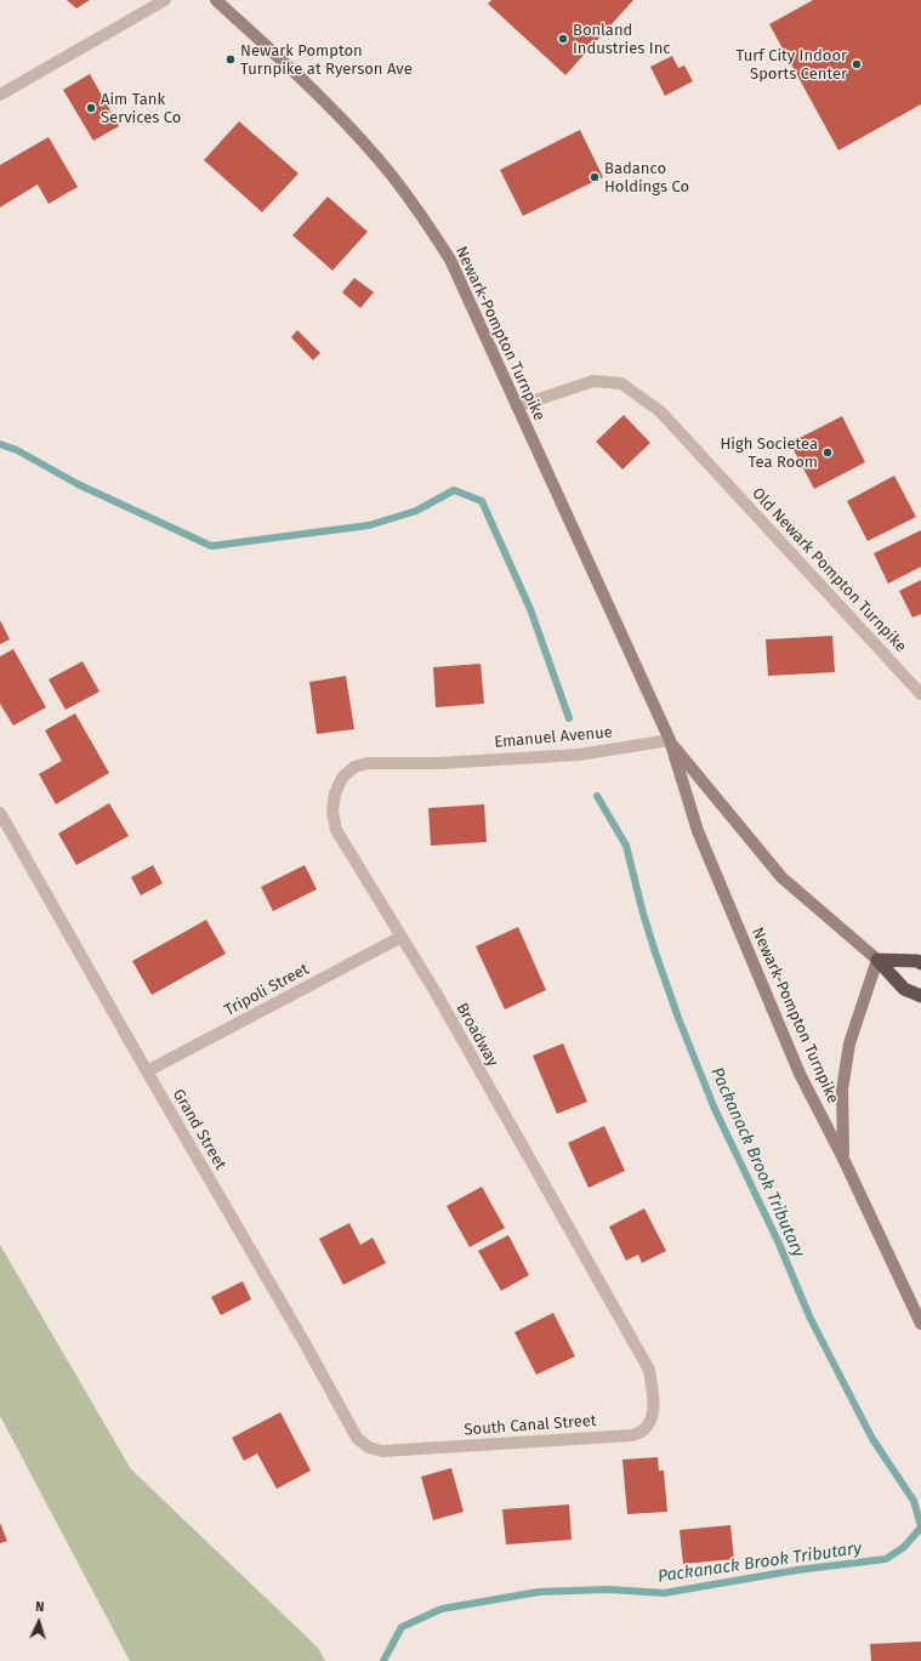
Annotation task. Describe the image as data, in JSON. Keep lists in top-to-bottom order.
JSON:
{
  "streets": {
    "main road": ["Newark-Pompton Turnpike"],
    "street": [
      "Old Newark Pompton Turnpike",
      "Emanuel Avenue",
      "Tripoli Street",
      "Broadway",
      "Grand Street",
      "South Canal Street"
    ]
  },
  "crossings": [
    ["Newark-Pompton Turnpike", "Old Newark Pompton Turnpike"],
    ["Newark-Pompton Turnpike", "Emanuel Avenue"],
    ["Emanuel Avenue", "Broadway"],
    ["Tripoli Street", "Broadway"],
    ["Tripoli Street", "Grand Street"],
    ["Broadway", "South Canal Street"],
    ["Grand Street", "South Canal Street"]
  ],
  "water": ["Packanack Brook Tributary"],
  "places": [
    "Bonland Industries Inc",
    "Newark Pompton Turnpike at Ryerson Ave",
    "Turf City Indoor Sports Center",
    "Aim Tank Services Co",
    "Badanco Holdings Co",
    "High Societea Tea Room"
  ],
  "north": "top"
}
